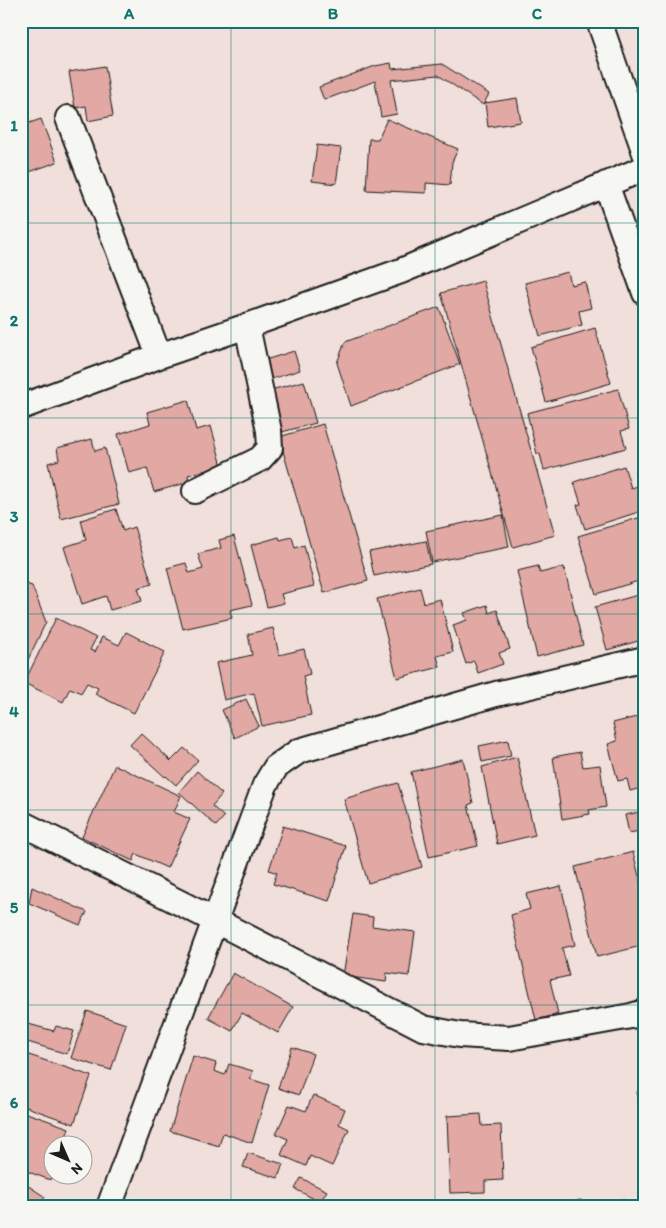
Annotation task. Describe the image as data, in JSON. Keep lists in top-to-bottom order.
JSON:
{
  "north": "bottom right",
  "grid": {
    "columns": ["A", "B", "C"],
    "rows": [
      "1",
      "2",
      "3",
      "4",
      "5",
      "6"
    ]
  }
}
